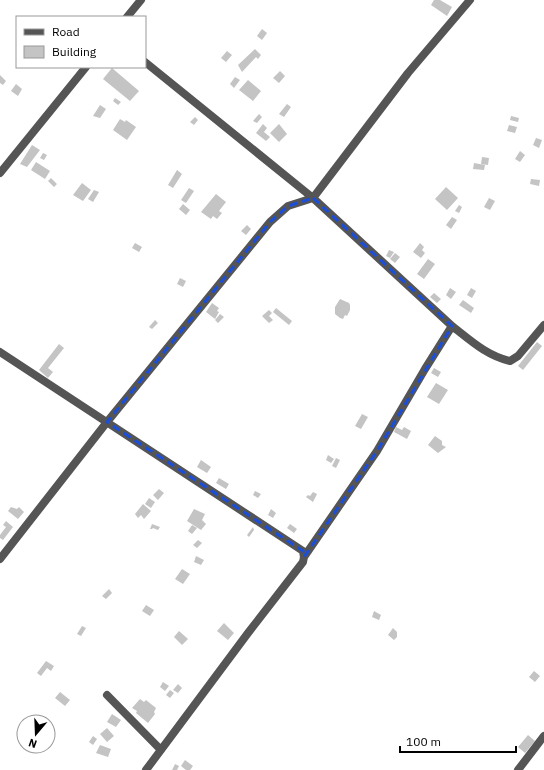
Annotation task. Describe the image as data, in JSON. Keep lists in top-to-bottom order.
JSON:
{
  "legend": ["Road", "Building"],
  "scale_bar": "100 m",
  "north": "bottom"
}
